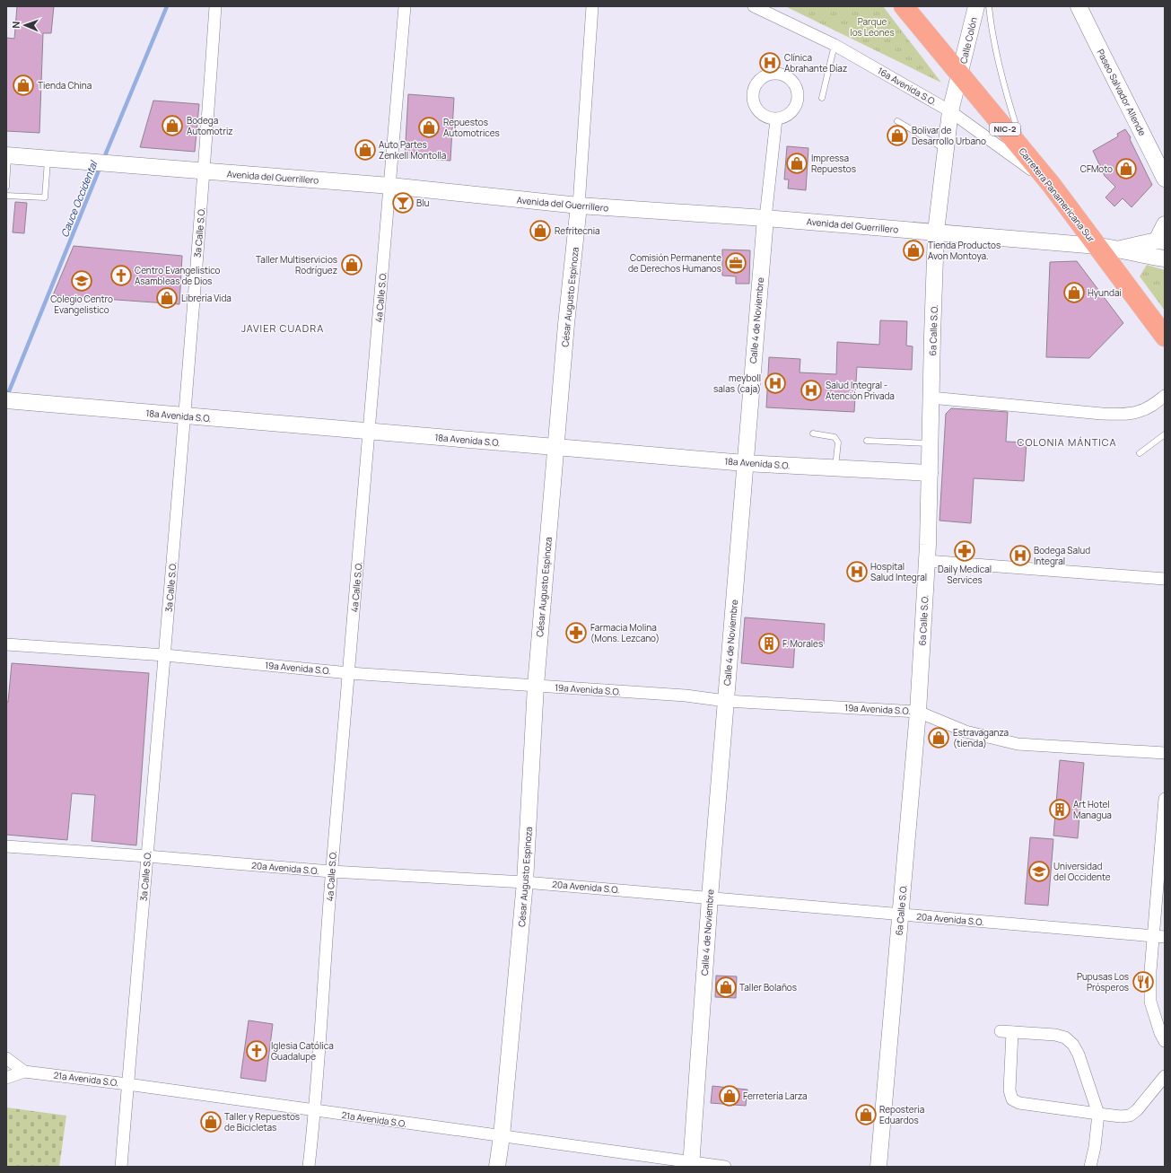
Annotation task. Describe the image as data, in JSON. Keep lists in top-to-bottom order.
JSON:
{
  "streets": {
    "highway": ["NIC-2", "Carretera Panamericana Sur"],
    "street": [
      "Calle Colón",
      "16a Avenida S.O.",
      "Paseo Salvador Allende",
      "Avenida del Guerrillero",
      "3a Calle S.O.",
      "4a Calle S.O.",
      "César Augusto Espinoza",
      "Calle 4 de Noviembre",
      "6a Calle S.O.",
      "18a Avenida S.O.",
      "19a Avenida S.O.",
      "20a Avenida S.O.",
      "21a Avenida S.O."
    ]
  },
  "crossings": [
    ["Calle Colón", "Carretera Panamericana Sur"],
    ["Calle Colón", "6a Calle S.O."],
    ["16a Avenida S.O.", "Carretera Panamericana Sur"],
    ["16a Avenida S.O.", "6a Calle S.O."],
    ["Avenida del Guerrillero", "Carretera Panamericana Sur"],
    ["Avenida del Guerrillero", "3a Calle S.O."],
    ["Avenida del Guerrillero", "4a Calle S.O."],
    ["Avenida del Guerrillero", "César Augusto Espinoza"],
    ["Avenida del Guerrillero", "Calle 4 de Noviembre"],
    ["Avenida del Guerrillero", "6a Calle S.O."],
    ["Carretera Panamericana Sur", "6a Calle S.O."],
    ["3a Calle S.O.", "18a Avenida S.O."],
    ["3a Calle S.O.", "19a Avenida S.O."],
    ["3a Calle S.O.", "20a Avenida S.O."],
    ["3a Calle S.O.", "21a Avenida S.O."],
    ["4a Calle S.O.", "18a Avenida S.O."],
    ["4a Calle S.O.", "19a Avenida S.O."],
    ["4a Calle S.O.", "20a Avenida S.O."],
    ["4a Calle S.O.", "21a Avenida S.O."],
    ["César Augusto Espinoza", "18a Avenida S.O."],
    ["César Augusto Espinoza", "19a Avenida S.O."],
    ["César Augusto Espinoza", "20a Avenida S.O."],
    ["César Augusto Espinoza", "21a Avenida S.O."],
    ["Calle 4 de Noviembre", "18a Avenida S.O."],
    ["Calle 4 de Noviembre", "19a Avenida S.O."],
    ["Calle 4 de Noviembre", "20a Avenida S.O."],
    ["Calle 4 de Noviembre", "21a Avenida S.O."],
    ["6a Calle S.O.", "18a Avenida S.O."],
    ["6a Calle S.O.", "19a Avenida S.O."],
    ["6a Calle S.O.", "20a Avenida S.O."]
  ],
  "districts": ["JAVIER CUADRA", "COLONIA MÁNTICA"],
  "water": ["Cauce Occidental"],
  "parks": ["Parque los Leones"],
  "places": {
    "hospital": [
      "Clínica Abrahante Díaz",
      "meyboll salas (caja)",
      "Salud Integral - Atención Privada",
      "Bodega Salud Integral",
      "Hospital Salud Integral"
    ],
    "shop": [
      "Tienda China",
      "Bodega Automotriz",
      "Repuestos Automotrices",
      "Bolivar de Desarrollo Urbano",
      "Auto Partes Zenkell Montolla",
      "Impressa Repuestos",
      "CFMoto",
      "Refritecnia",
      "Tienda Productos Avon Montoya.",
      "Taller Multiservicios Rodríguez",
      "Hyundai",
      "Librería Vida",
      "Estravaganza (tienda)",
      "Taller Bolaños",
      "Ferretería Larza",
      "Repostería Eduardos",
      "Taller y Repuestos de Bicicletas"
    ],
    "bar": ["Blu"],
    "office": ["Comisión Permanente de Derechos Humanos"],
    "church": ["Centro Evangelistico Asambleas de Dios", "Iglesia Católica Guadalupe"],
    "school or university": ["Colegio Centro Evangelistico", "Universidad del Occidente"],
    "pharmacy": ["Daily Medical Services", "Farmacia Molina (Mons. Lezcano)"],
    "building": ["F. Morales", "Art Hotel Managua"],
    "restaurant": ["Pupusas Los Prósperos"]
  },
  "north": "left"
}
